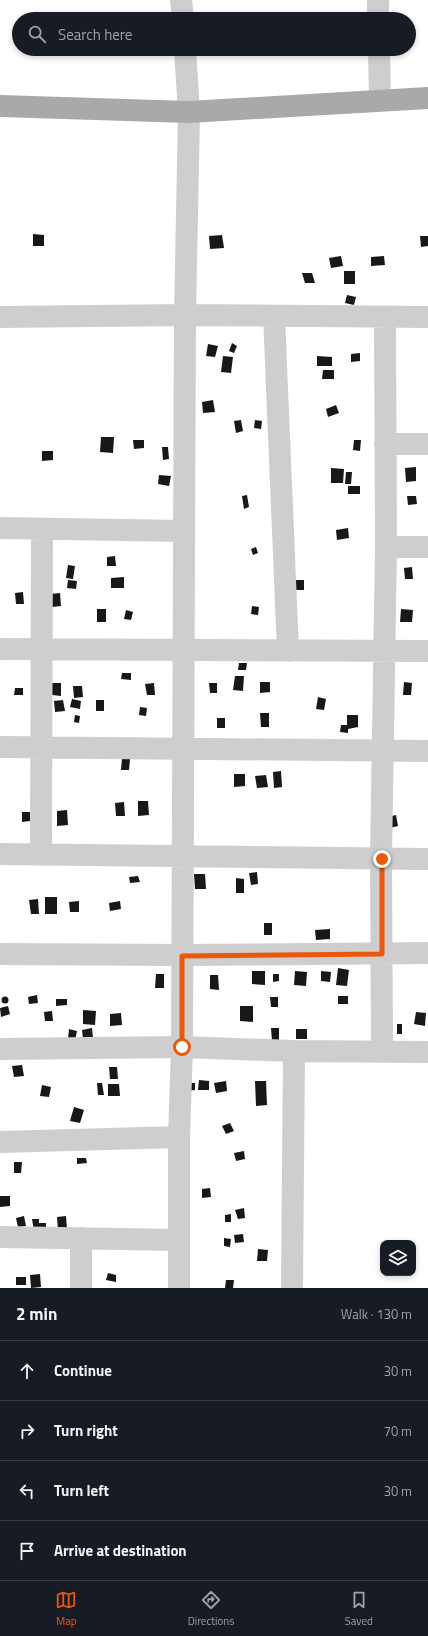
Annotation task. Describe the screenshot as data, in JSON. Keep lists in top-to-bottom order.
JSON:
{
  "page": {
    "search": "Search here",
    "heading": ["2 min", "Walk · 130 m"],
    "list": [
      ["Continue", "30 m"],
      ["Turn right", "70 m"],
      ["Turn left", "30 m"],
      "Arrive at destination"
    ],
    "nav": ["Map", "Directions", "Saved"]
  }
}
